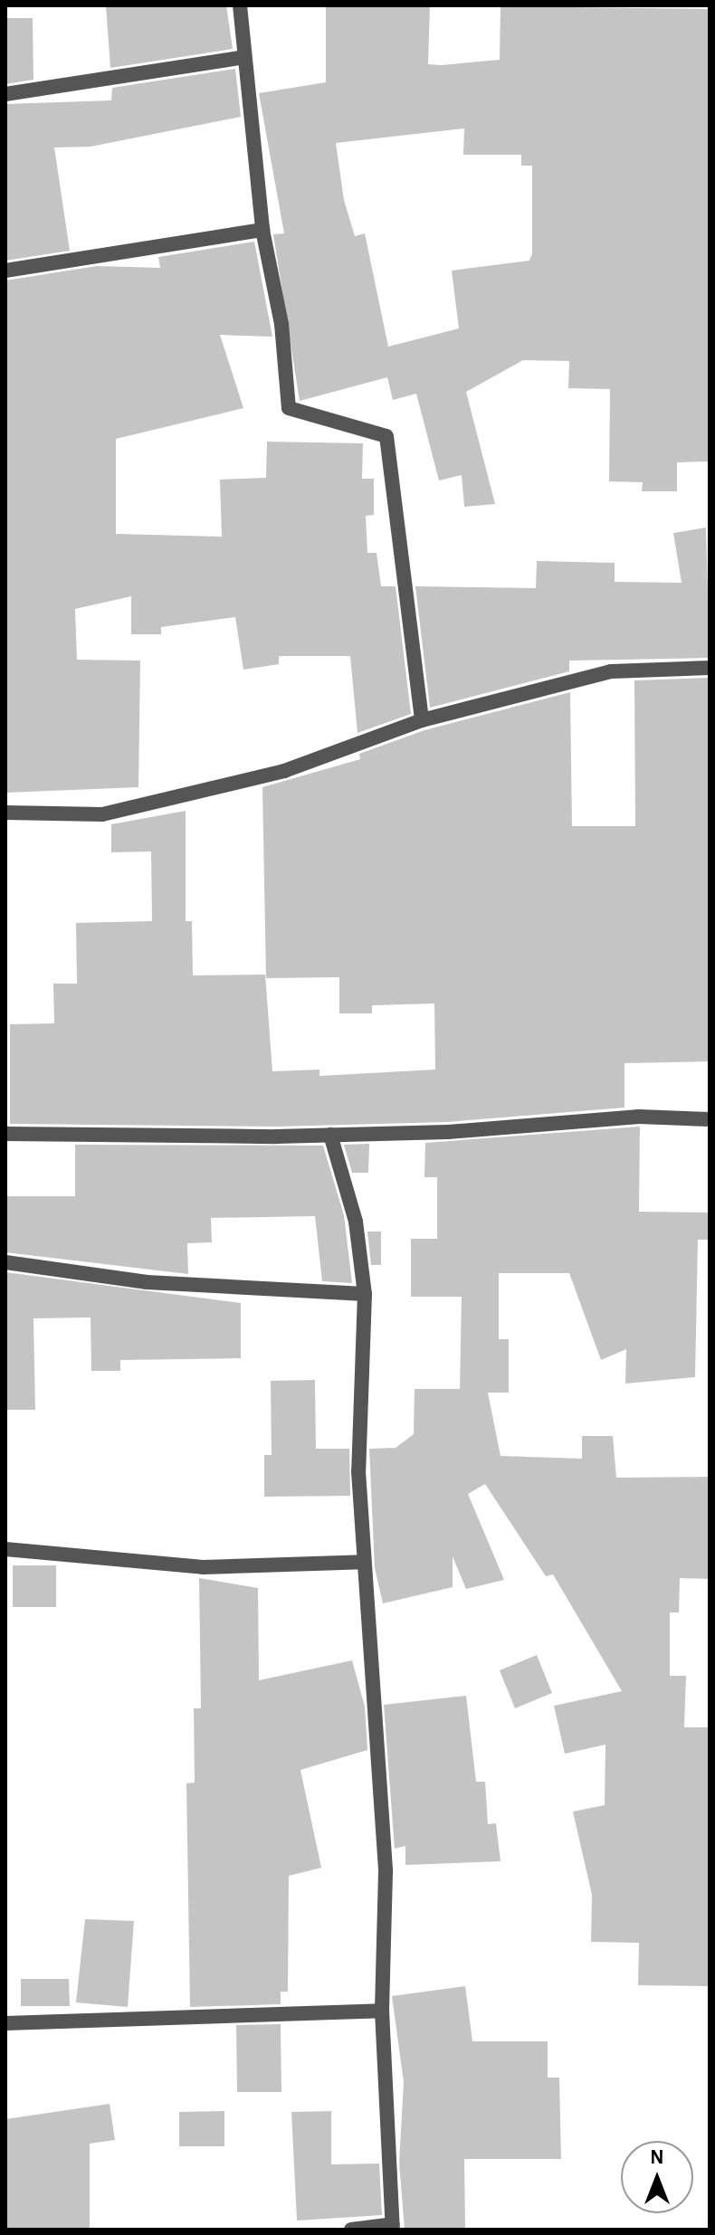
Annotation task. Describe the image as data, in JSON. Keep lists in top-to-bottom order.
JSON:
{
  "north": "top"
}
